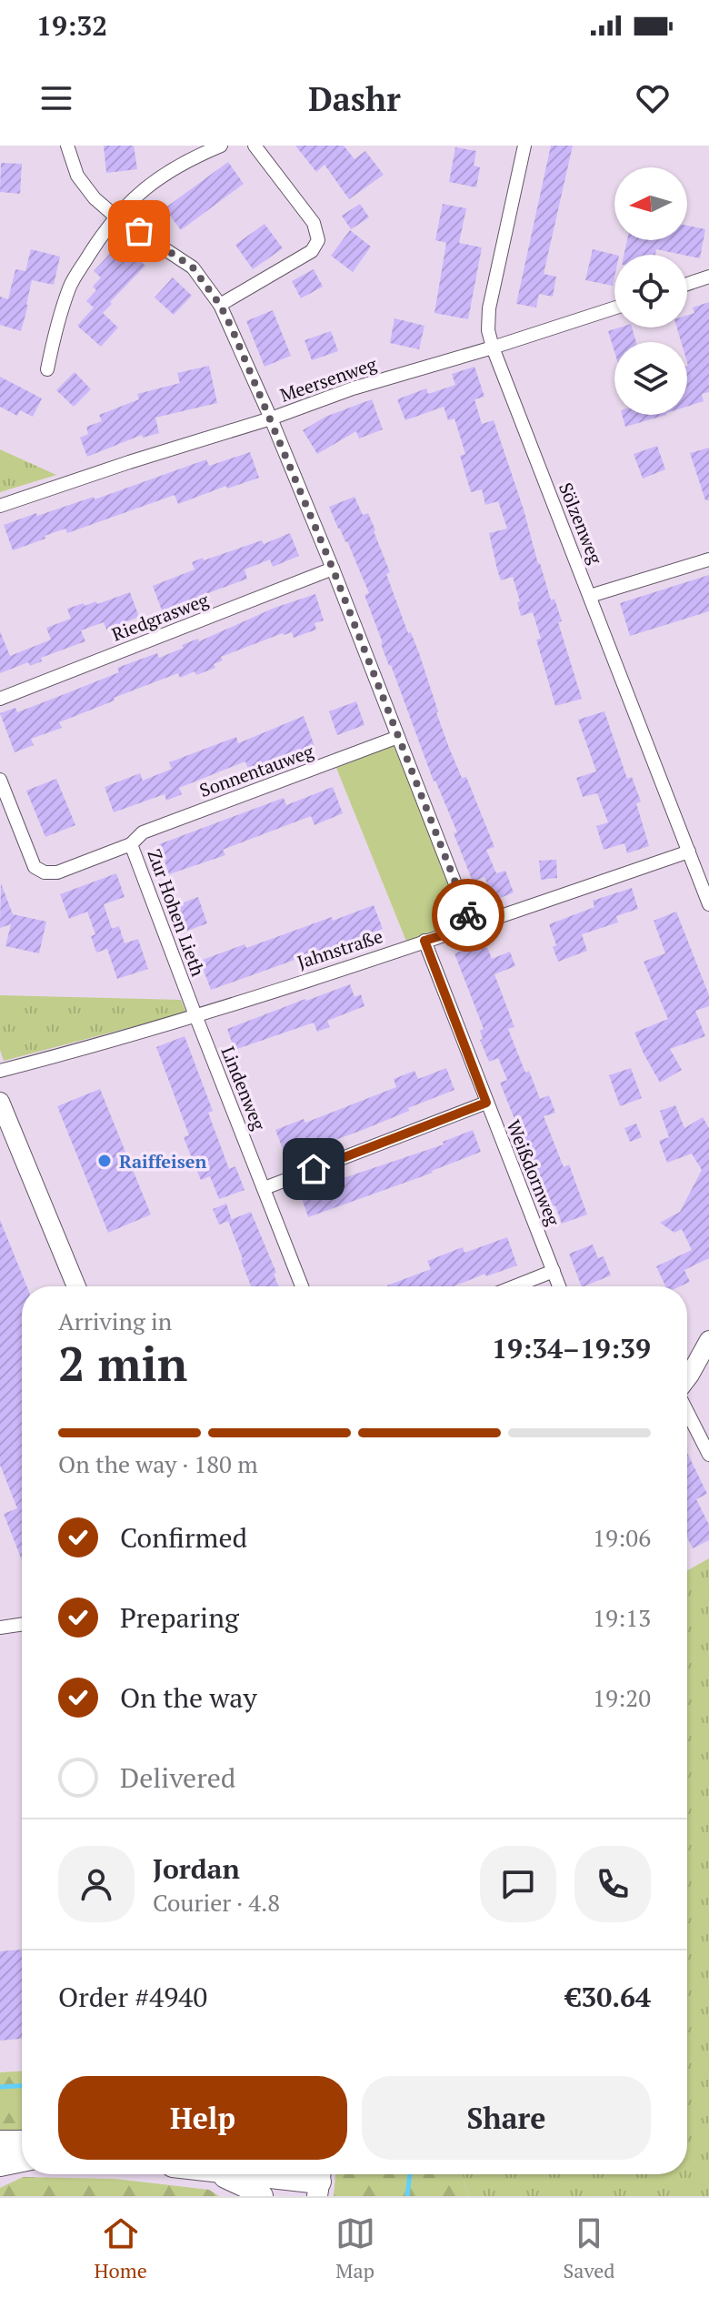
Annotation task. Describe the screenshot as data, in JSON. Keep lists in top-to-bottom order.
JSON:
{
  "streets": {
    "street": [
      "Meersenweg",
      "Sölzenweg",
      "Riedgrasweg",
      "Sonnentauweg",
      "Zur Hohen Lieth",
      "Jahnstraße",
      "Lindenweg",
      "Weißdornweg"
    ]
  },
  "crossings": [
    ["Meersenweg", "Sölzenweg"],
    ["Sölzenweg", "Jahnstraße"],
    ["Sonnentauweg", "Zur Hohen Lieth"],
    ["Zur Hohen Lieth", "Jahnstraße"],
    ["Zur Hohen Lieth", "Lindenweg"],
    ["Jahnstraße", "Lindenweg"],
    ["Jahnstraße", "Weißdornweg"]
  ],
  "places": ["Raiffeisen"],
  "north": "left",
  "page": {
    "status": "19:32",
    "header": "Dashr",
    "heading": ["2 min", "Arriving in", "19:34–19:39"],
    "panel": [
      "Jordan",
      "Courier · 4.8",
      "Order #4940",
      "€30.64"
    ],
    "bar": "On the way · 180 m",
    "list": [
      ["Confirmed", "19:06"],
      ["Preparing", "19:13"],
      ["On the way", "19:20"],
      "Delivered"
    ],
    "buttons": ["Help", "Share"],
    "tabs": ["Home", "Map", "Saved"]
  }
}
